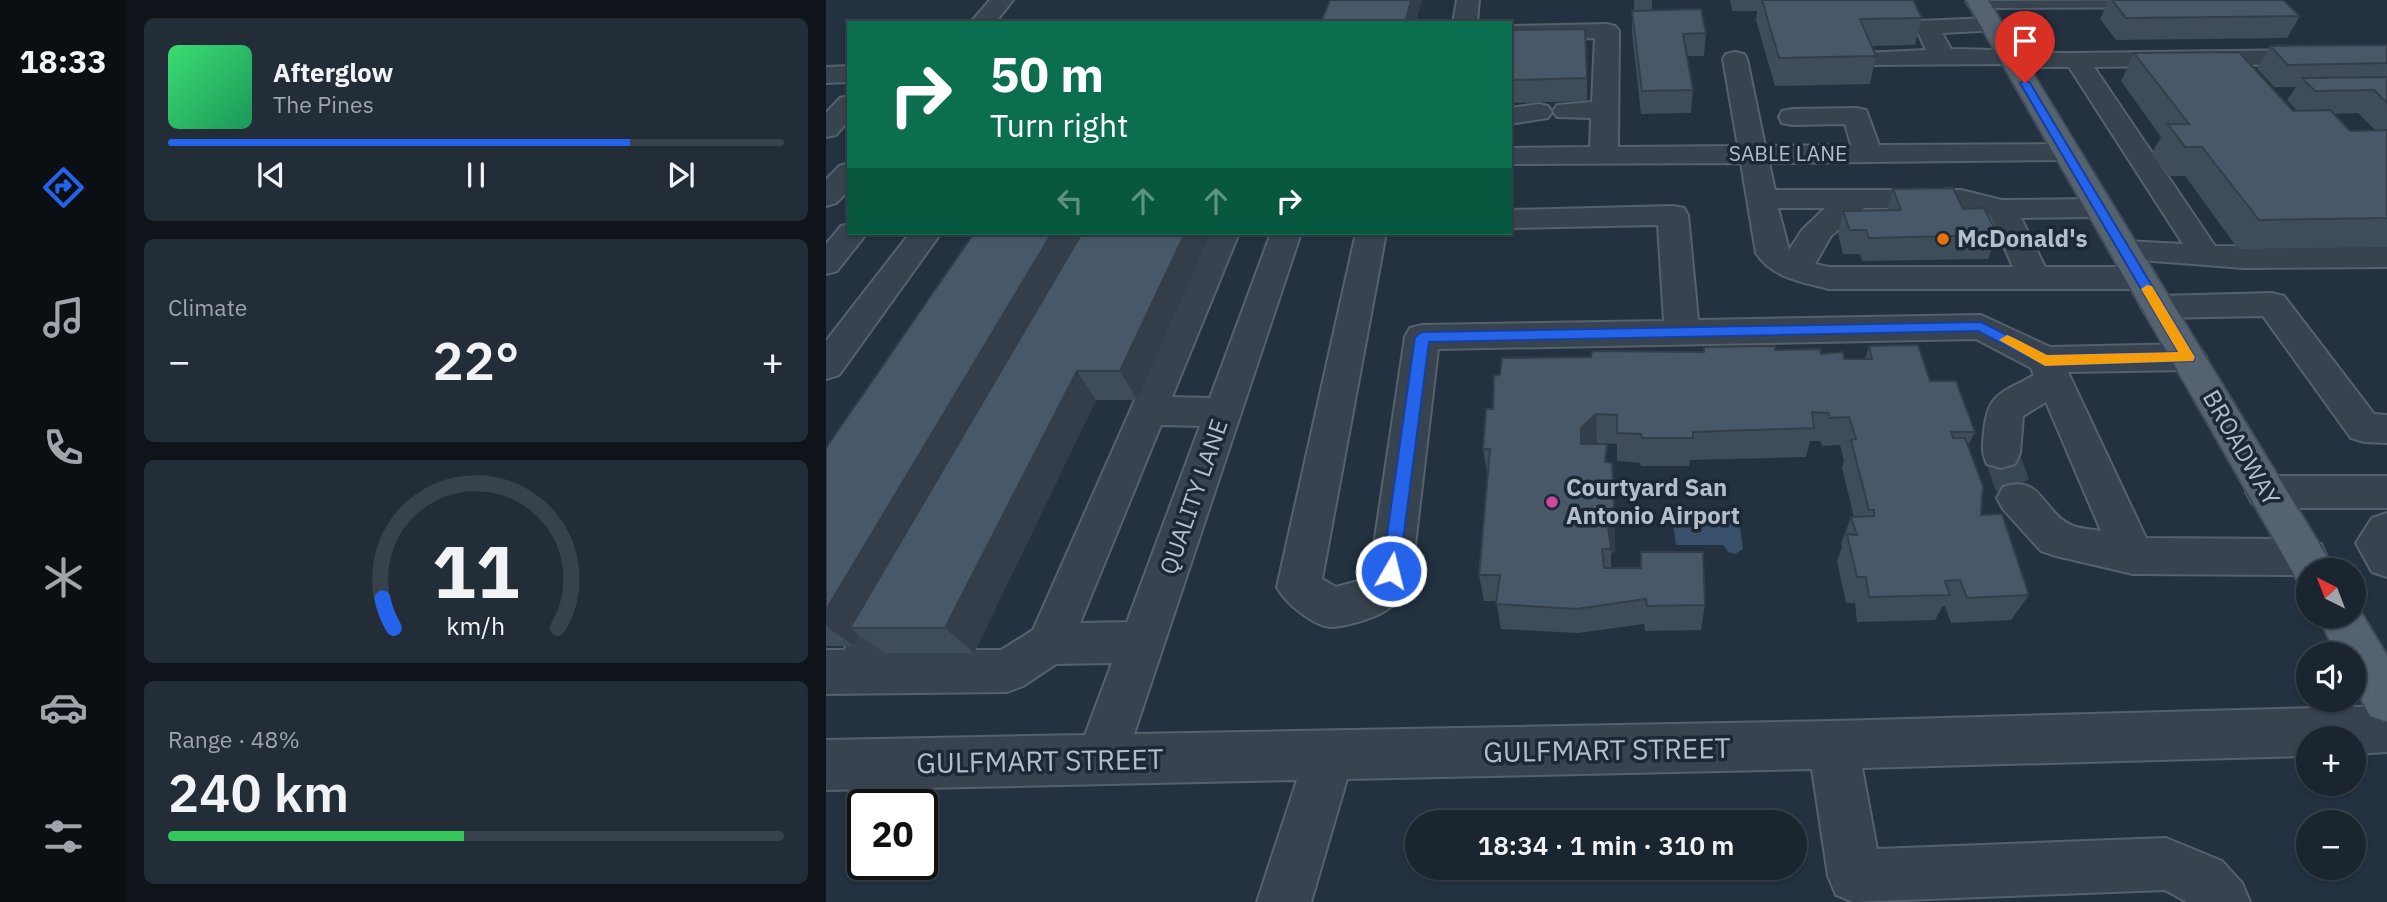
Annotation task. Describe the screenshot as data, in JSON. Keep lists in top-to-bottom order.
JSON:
{
  "streets": {
    "main road": ["BROADWAY"],
    "street": ["SABLE LANE", "QUALITY LANE", "GULFMART STREET"]
  },
  "crossings": [
    ["SABLE LANE", "BROADWAY"],
    ["QUALITY LANE", "GULFMART STREET"]
  ],
  "places": ["McDonald's", "Courtyard San Antonio Airport"],
  "north": "top left",
  "page": {
    "tabs": "18:33",
    "turn": ["50 m", "Turn right"],
    "song": ["Afterglow", "The Pines"],
    "tile": [
      "Climate",
      ["Range · 48%", "240 km"]
    ],
    "heat": ["−", "22°", "+"],
    "map_buttons": ["+", "−"],
    "limit": "20",
    "trip": "18:34 · 1 min · 310 m",
    "gauge": ["11", "km/h"]
  }
}
